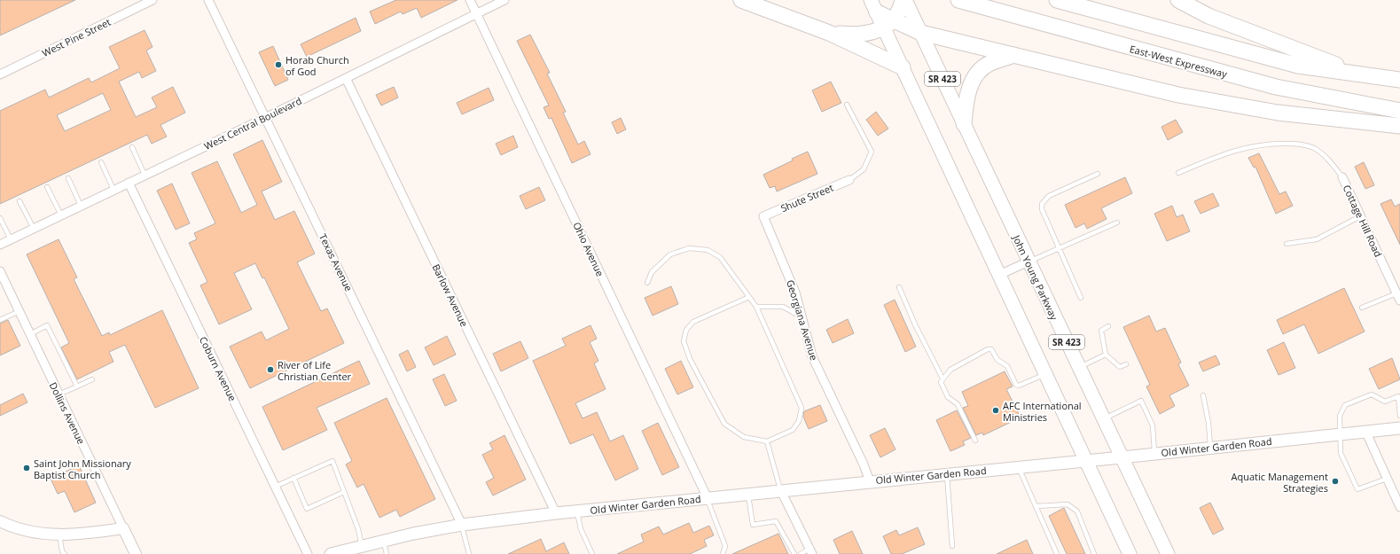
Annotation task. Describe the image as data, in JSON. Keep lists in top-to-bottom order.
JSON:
{
  "streets": {
    "highway": ["East-West Expressway"],
    "main road": ["SR 423", "John Young Parkway", "Old Winter Garden Road"],
    "street": [
      "West Pine Street",
      "West Central Boulevard",
      "Shute Street",
      "Cottage Hill Road",
      "Ohio Avenue",
      "Texas Avenue",
      "Barlow Avenue",
      "Georgiana Avenue",
      "Coburn Avenue",
      "Dollins Avenue"
    ]
  },
  "crossings": [
    ["SR 423", "Old Winter Garden Road"],
    ["West Central Boulevard", "Ohio Avenue"],
    ["West Central Boulevard", "Texas Avenue"],
    ["West Central Boulevard", "Barlow Avenue"],
    ["West Central Boulevard", "Coburn Avenue"],
    ["Shute Street", "Georgiana Avenue"],
    ["Ohio Avenue", "Old Winter Garden Road"],
    ["Texas Avenue", "Old Winter Garden Road"],
    ["John Young Parkway", "Old Winter Garden Road"],
    ["Barlow Avenue", "Old Winter Garden Road"],
    ["Georgiana Avenue", "Old Winter Garden Road"]
  ],
  "places": [
    "Horab Church of God",
    "River of Life Christian Center",
    "AFC International Ministries",
    "Saint John Missionary Baptist Church",
    "Aquatic Management Strategies"
  ]
}
